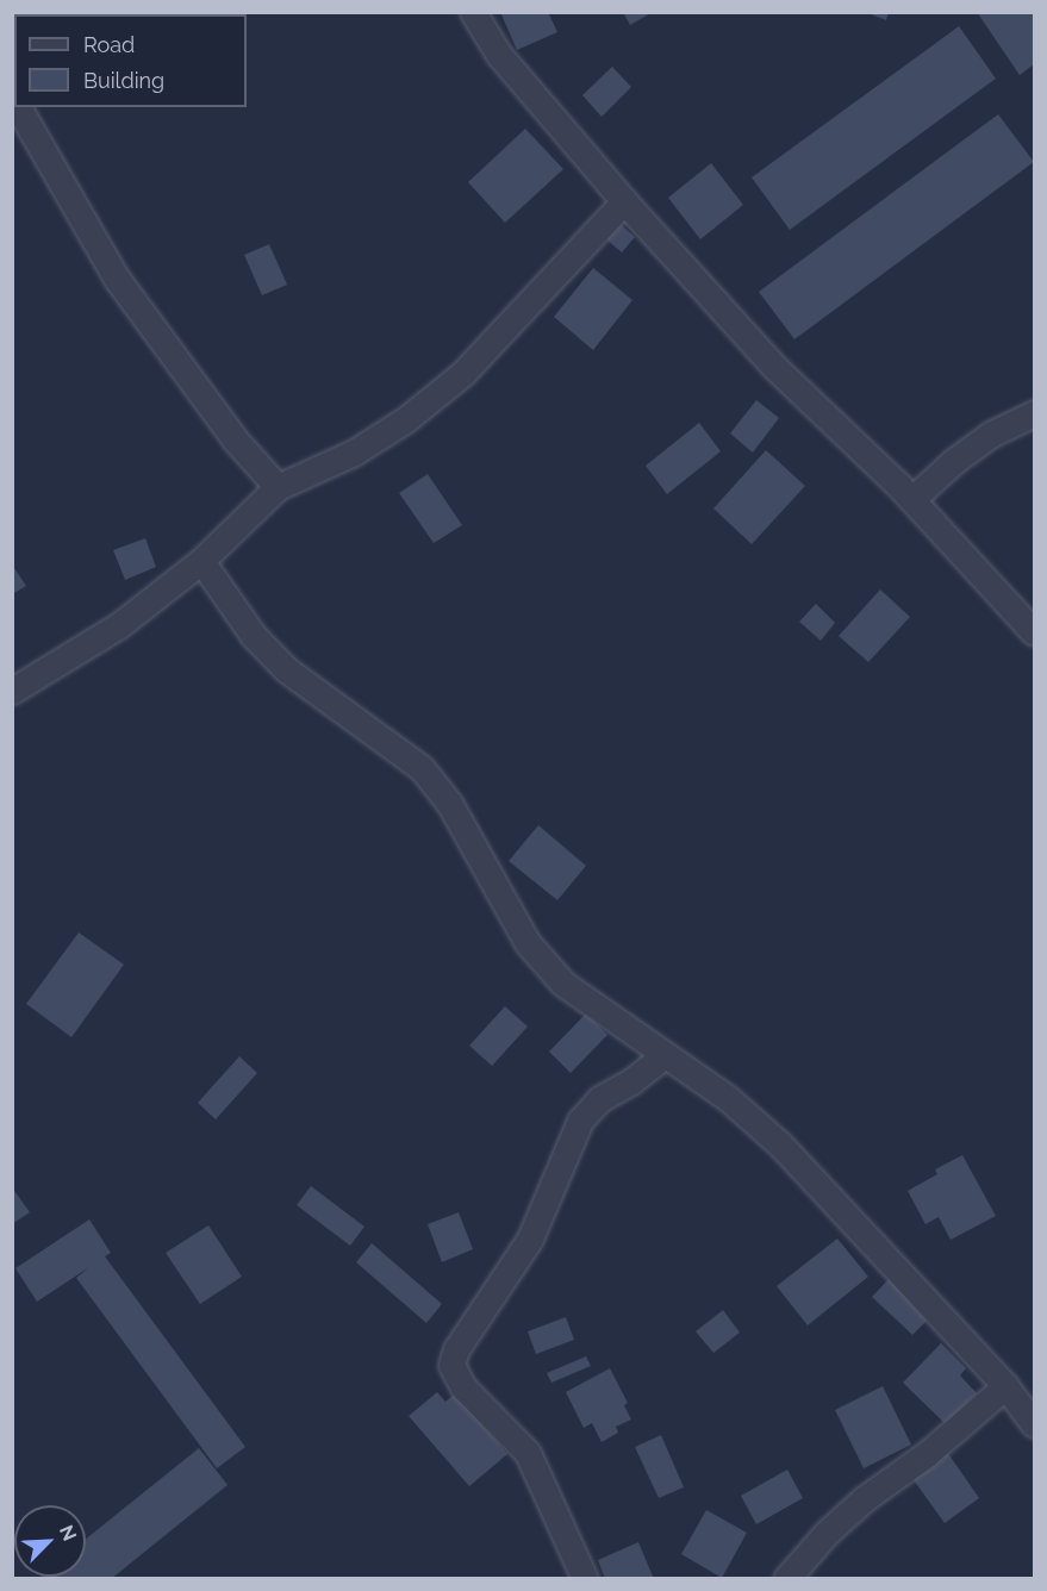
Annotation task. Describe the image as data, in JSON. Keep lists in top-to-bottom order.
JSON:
{
  "legend": ["Road", "Building"],
  "north": "top right"
}
